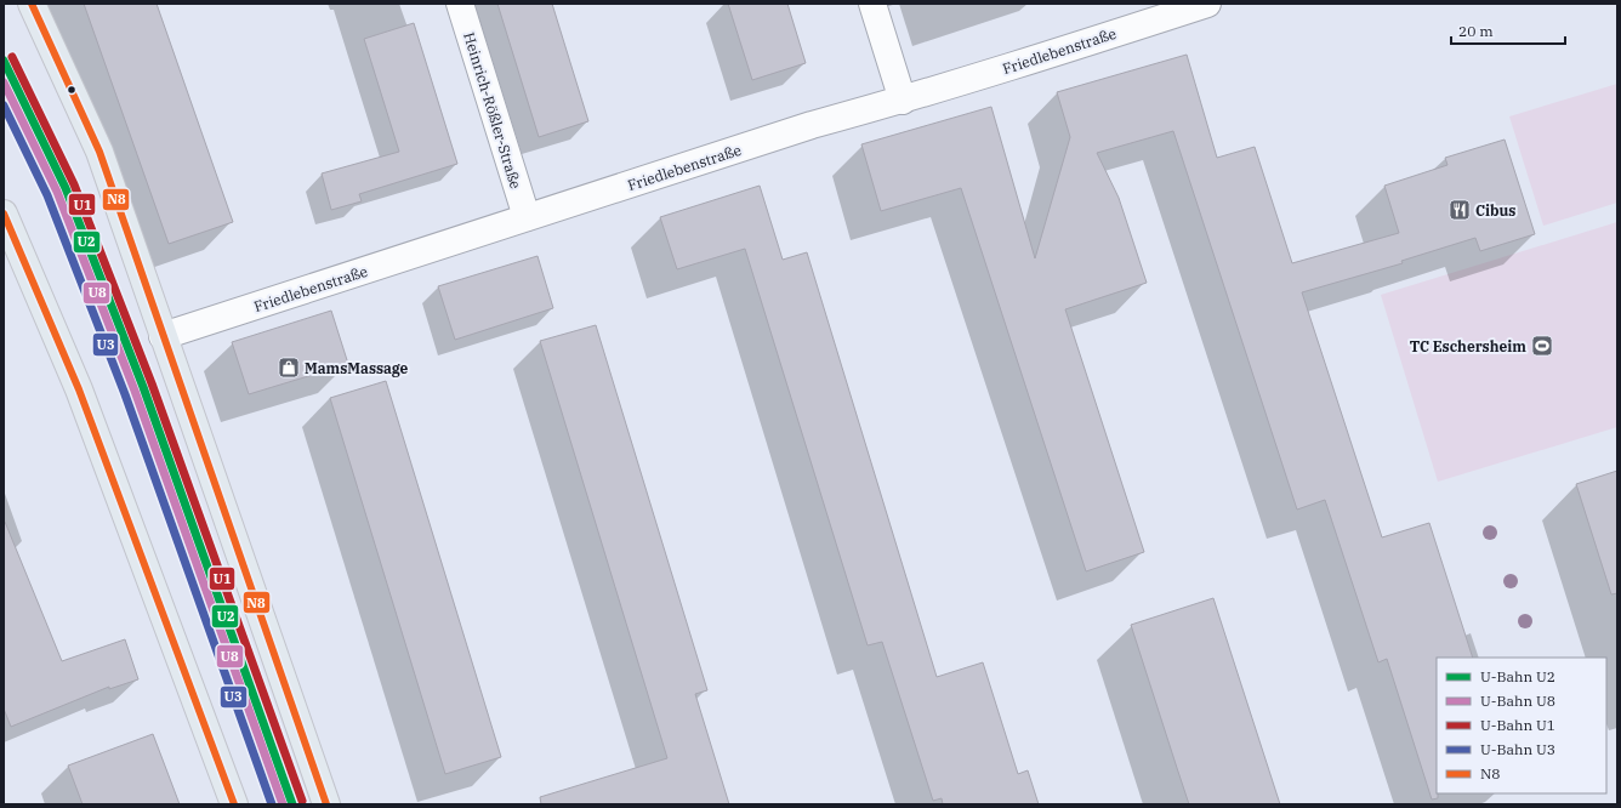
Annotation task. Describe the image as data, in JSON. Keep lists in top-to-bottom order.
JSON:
{
  "streets": {
    "street": ["Friedlebenstraße", "Heinrich-Rößler-Straße"]
  },
  "crossings": [
    ["Friedlebenstraße", "Heinrich-Rößler-Straße"]
  ],
  "places": {
    "restaurant": ["Cibus"],
    "sports": ["TC Eschersheim"],
    "shop": ["MamsMassage"]
  },
  "lines": [
    "transit line N8",
    "metro line U1",
    "metro line U2",
    "metro line U8",
    "metro line U3"
  ],
  "legend": [
    "U-Bahn U2",
    "U-Bahn U8",
    "U-Bahn U1",
    "U-Bahn U3",
    "N8"
  ],
  "scale_bar": "20 m"
}
